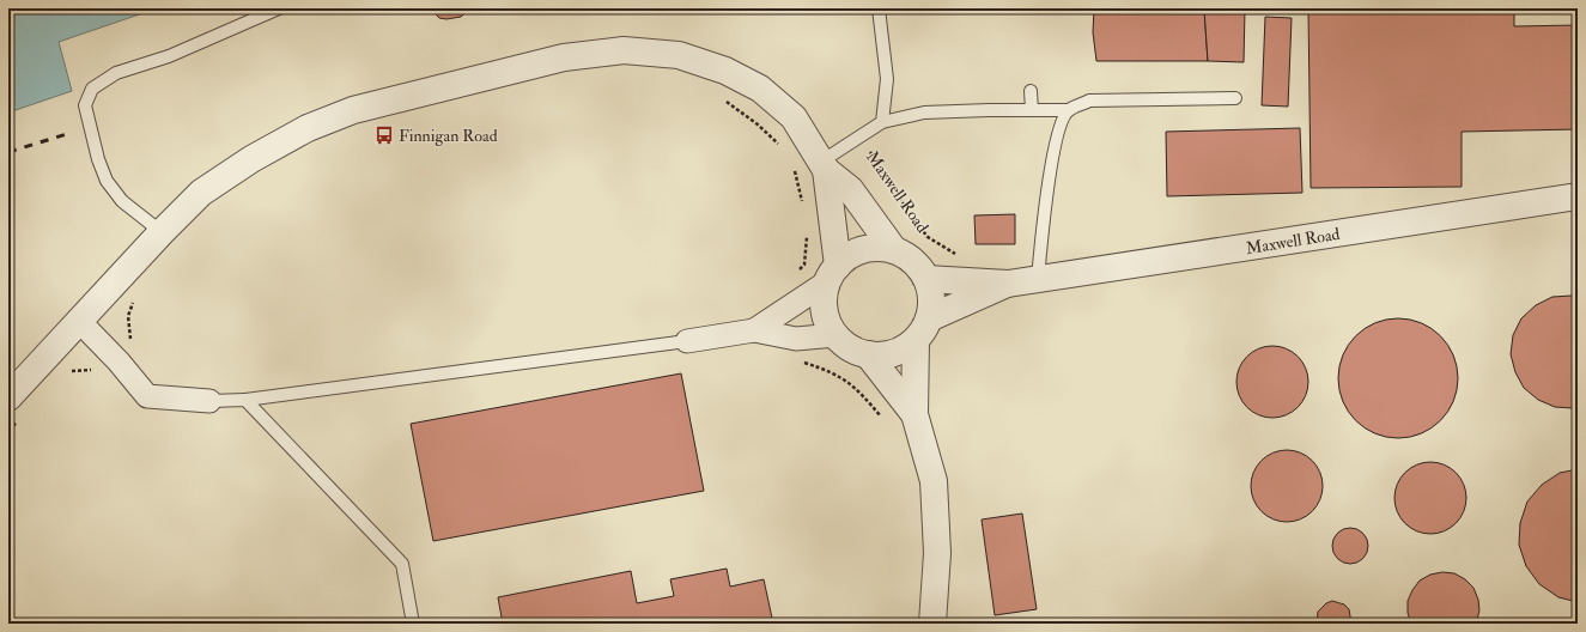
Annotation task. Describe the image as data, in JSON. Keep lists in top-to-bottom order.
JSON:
{
  "streets": {
    "street": ["Maxwell Road"]
  },
  "places": {
    "bus stop": ["Finnigan Road"]
  }
}
